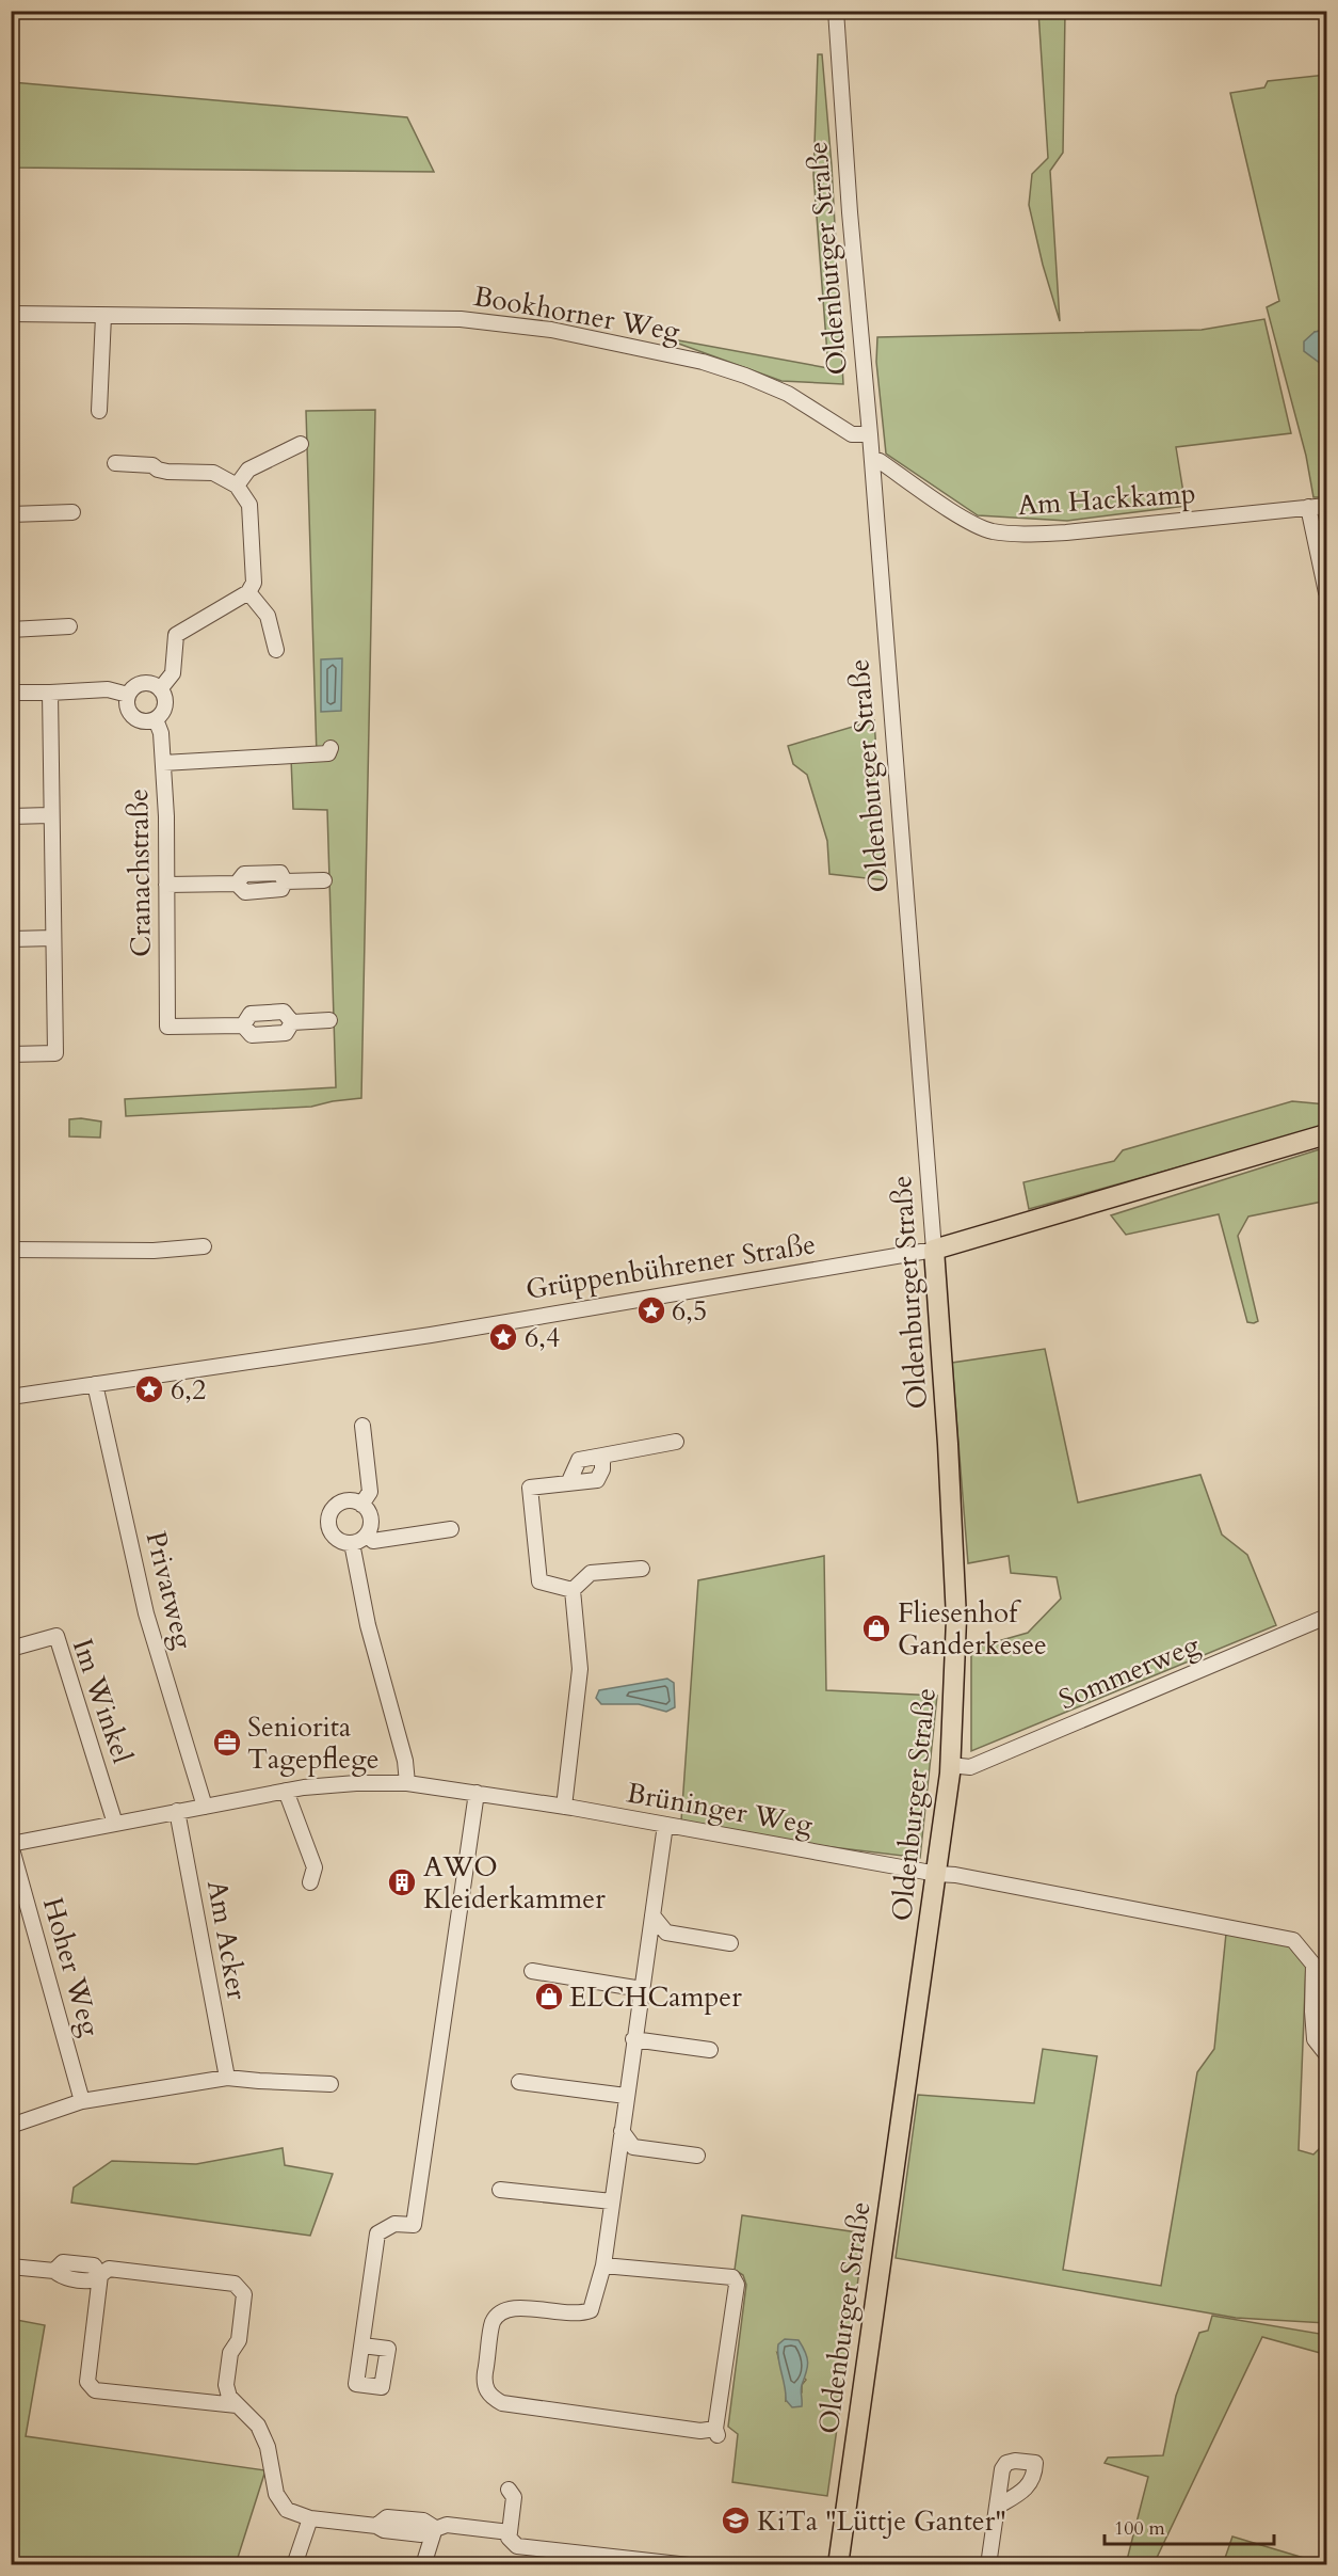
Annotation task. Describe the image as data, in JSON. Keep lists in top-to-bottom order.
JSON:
{
  "streets": {
    "main road": ["Oldenburger Straße", "Grüppenbührener Straße"],
    "street": [
      "Bookhorner Weg",
      "Am Hackkamp",
      "Cranachstraße",
      "Privatweg",
      "Sommerweg",
      "Im Winkel",
      "Brüninger Weg",
      "Am Acker",
      "Hoher Weg"
    ]
  },
  "crossings": [
    ["Oldenburger Straße", "Bookhorner Weg"],
    ["Oldenburger Straße", "Am Hackkamp"],
    ["Oldenburger Straße", "Grüppenbührener Straße"],
    ["Oldenburger Straße", "Sommerweg"],
    ["Oldenburger Straße", "Brüninger Weg"],
    ["Grüppenbührener Straße", "Privatweg"],
    ["Privatweg", "Brüninger Weg"],
    ["Im Winkel", "Brüninger Weg"],
    ["Brüninger Weg", "Am Acker"],
    ["Brüninger Weg", "Hoher Weg"]
  ],
  "places": {
    "place": ["6,5", "6,4", "6,2"],
    "shop": ["Fliesenhof Ganderkesee", "ELCHCamper"],
    "office": ["Seniorita Tagepflege"],
    "building": ["AWO Kleiderkammer"],
    "school or university": ["KiTa \"Lüttje Ganter\""]
  },
  "scale_bar": "100 m"
}
